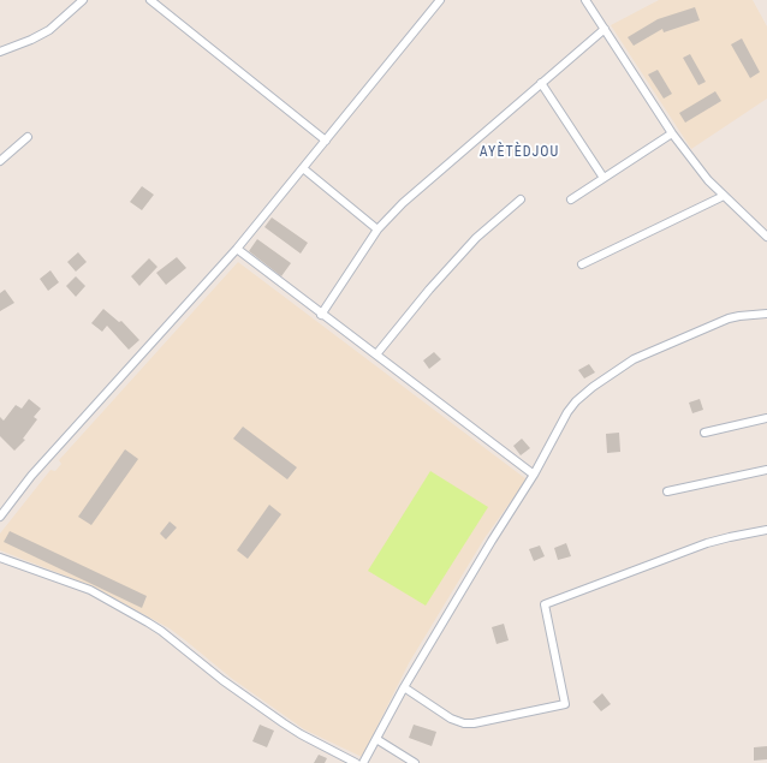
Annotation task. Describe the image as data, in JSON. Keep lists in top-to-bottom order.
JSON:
{
  "districts": ["AYÈTÈDJOU"]
}
